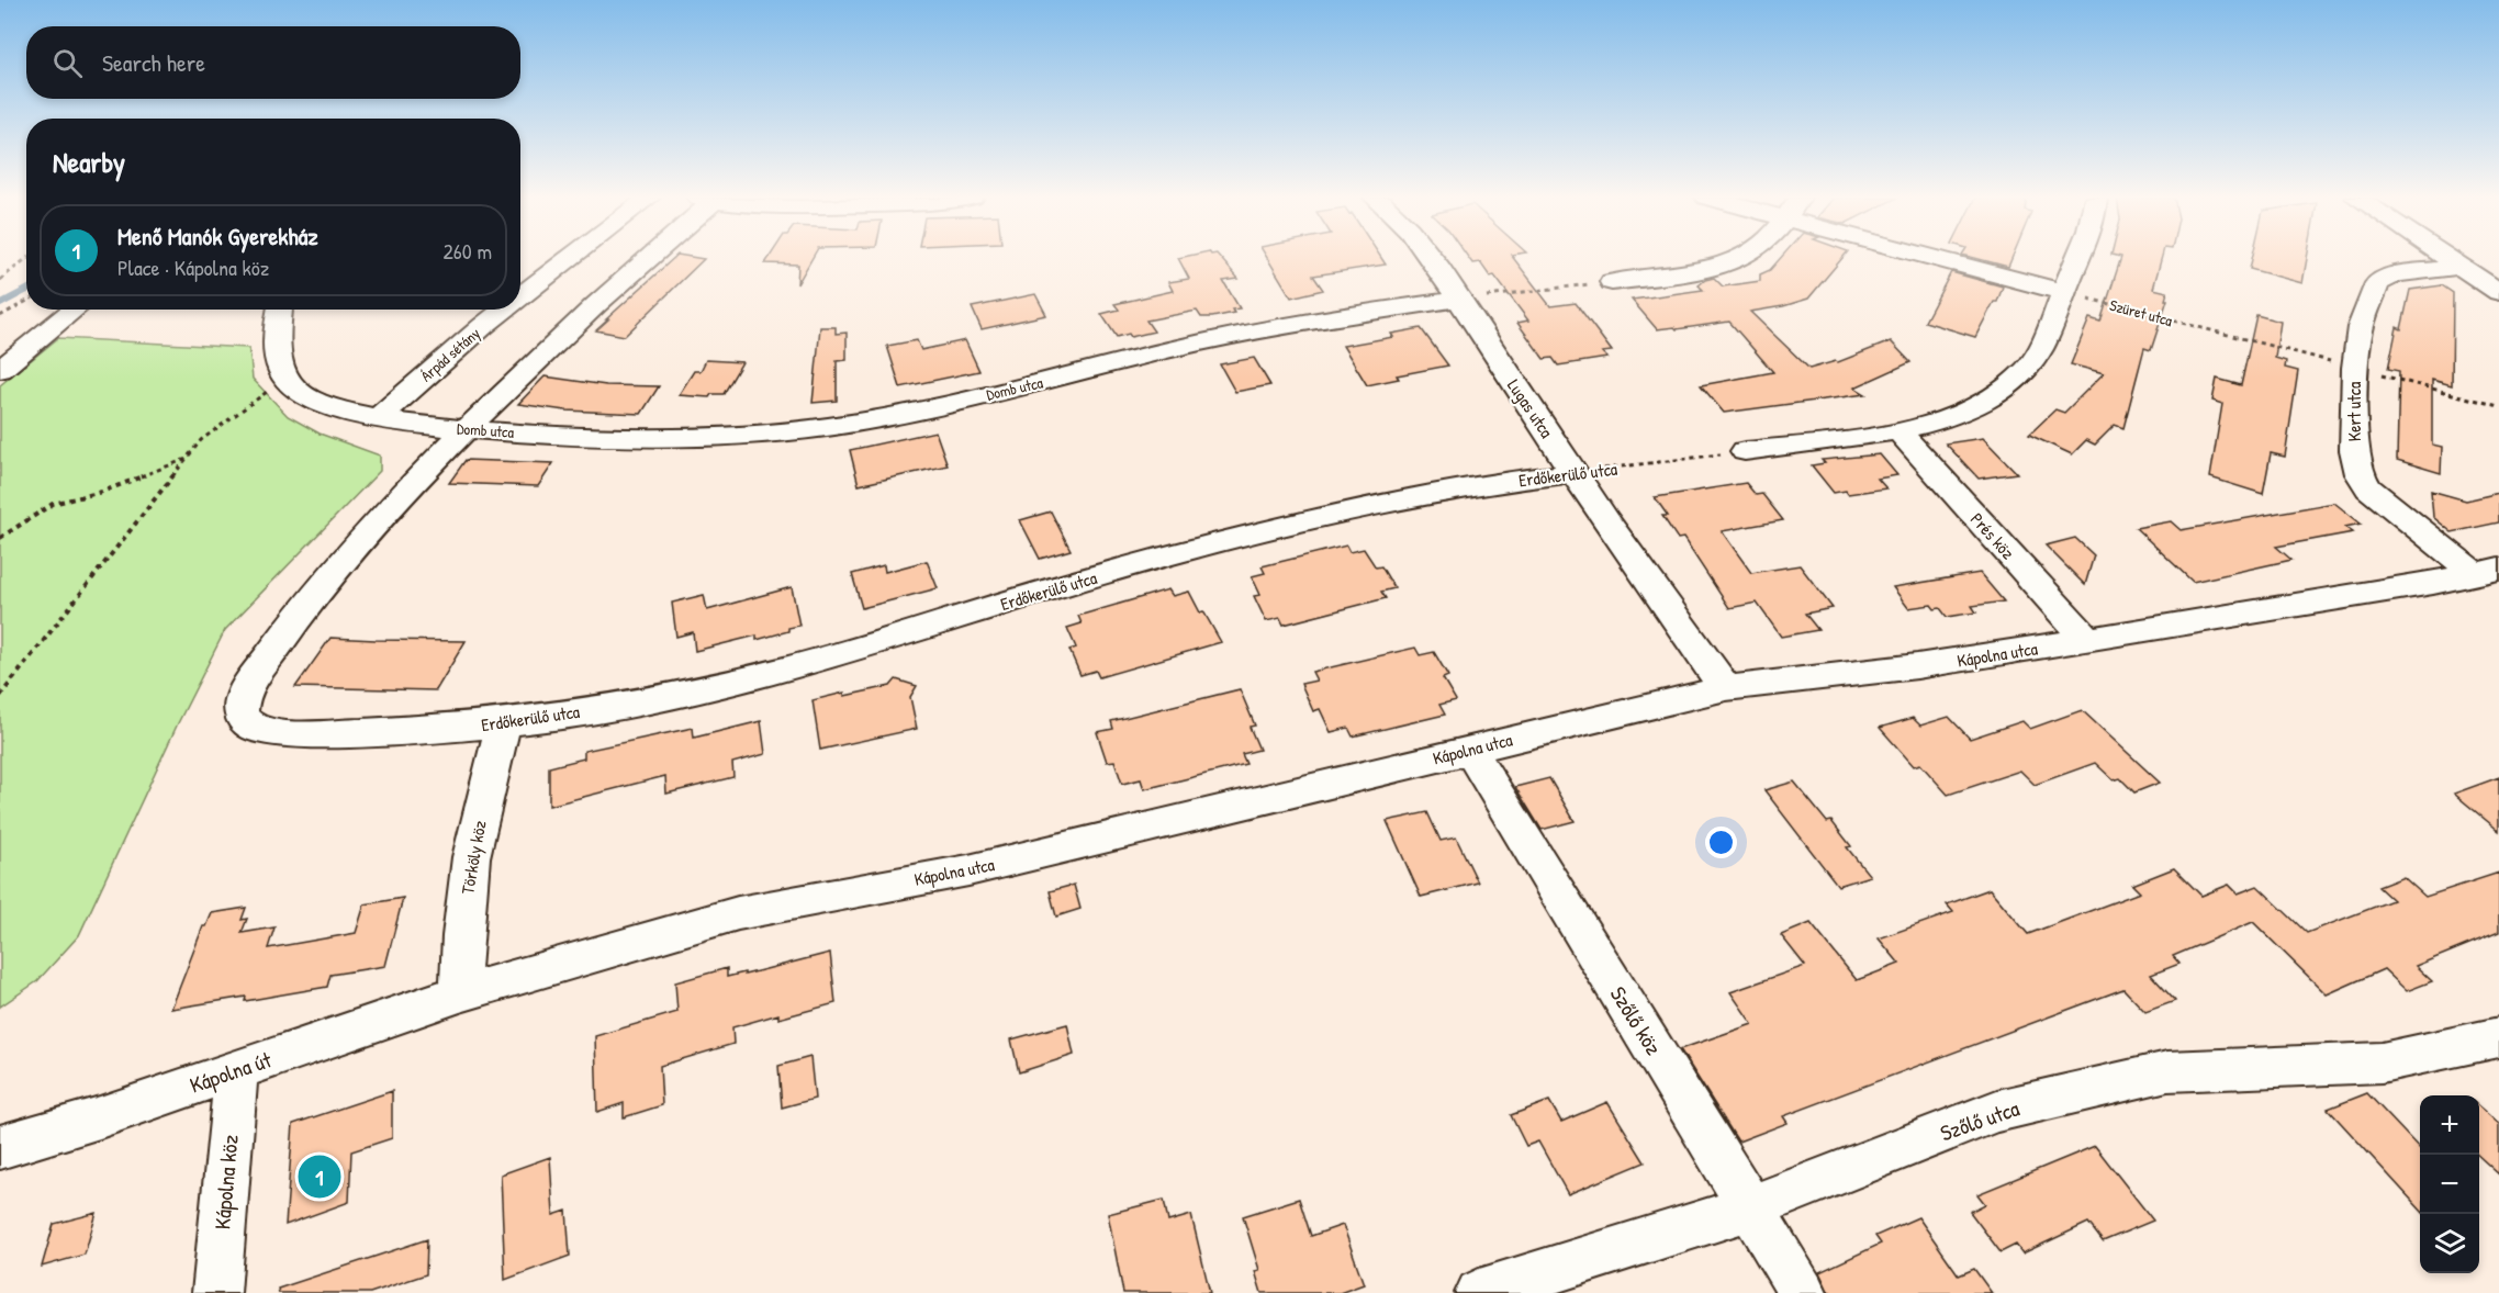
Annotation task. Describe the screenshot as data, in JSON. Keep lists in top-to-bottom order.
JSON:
{
  "streets": {
    "street": [
      "Árpád sétány",
      "Domb utca",
      "Lugas utca",
      "Kert utca",
      "Erdőkerülő utca",
      "Prés köz",
      "Kápolna utca",
      "Törköly köz",
      "Szőlő köz",
      "Kápolna út",
      "Szőlő utca",
      "Kápolna köz"
    ],
    "path": ["Szüret utca"]
  },
  "crossings": [
    ["Szüret utca", "Kert utca"],
    ["Árpád sétány", "Domb utca"],
    ["Domb utca", "Lugas utca"],
    ["Domb utca", "Erdőkerülő utca"],
    ["Lugas utca", "Erdőkerülő utca"],
    ["Lugas utca", "Kápolna utca"],
    ["Kert utca", "Kápolna utca"],
    ["Erdőkerülő utca", "Törköly köz"],
    ["Prés köz", "Kápolna utca"],
    ["Kápolna utca", "Törköly köz"],
    ["Kápolna utca", "Szőlő köz"],
    ["Kápolna utca", "Kápolna út"],
    ["Törköly köz", "Kápolna út"],
    ["Szőlő köz", "Szőlő utca"],
    ["Kápolna út", "Kápolna köz"]
  ],
  "page": {
    "search": "Search here",
    "heading": "Nearby",
    "list": [
      {
        "mark": "1",
        "name": "Menő Manók Gyerekház",
        "note": "Place · Kápolna köz",
        "value": "260 m"
      }
    ],
    "map_buttons": ["+", "−"],
    "pins": "1"
  }
}
